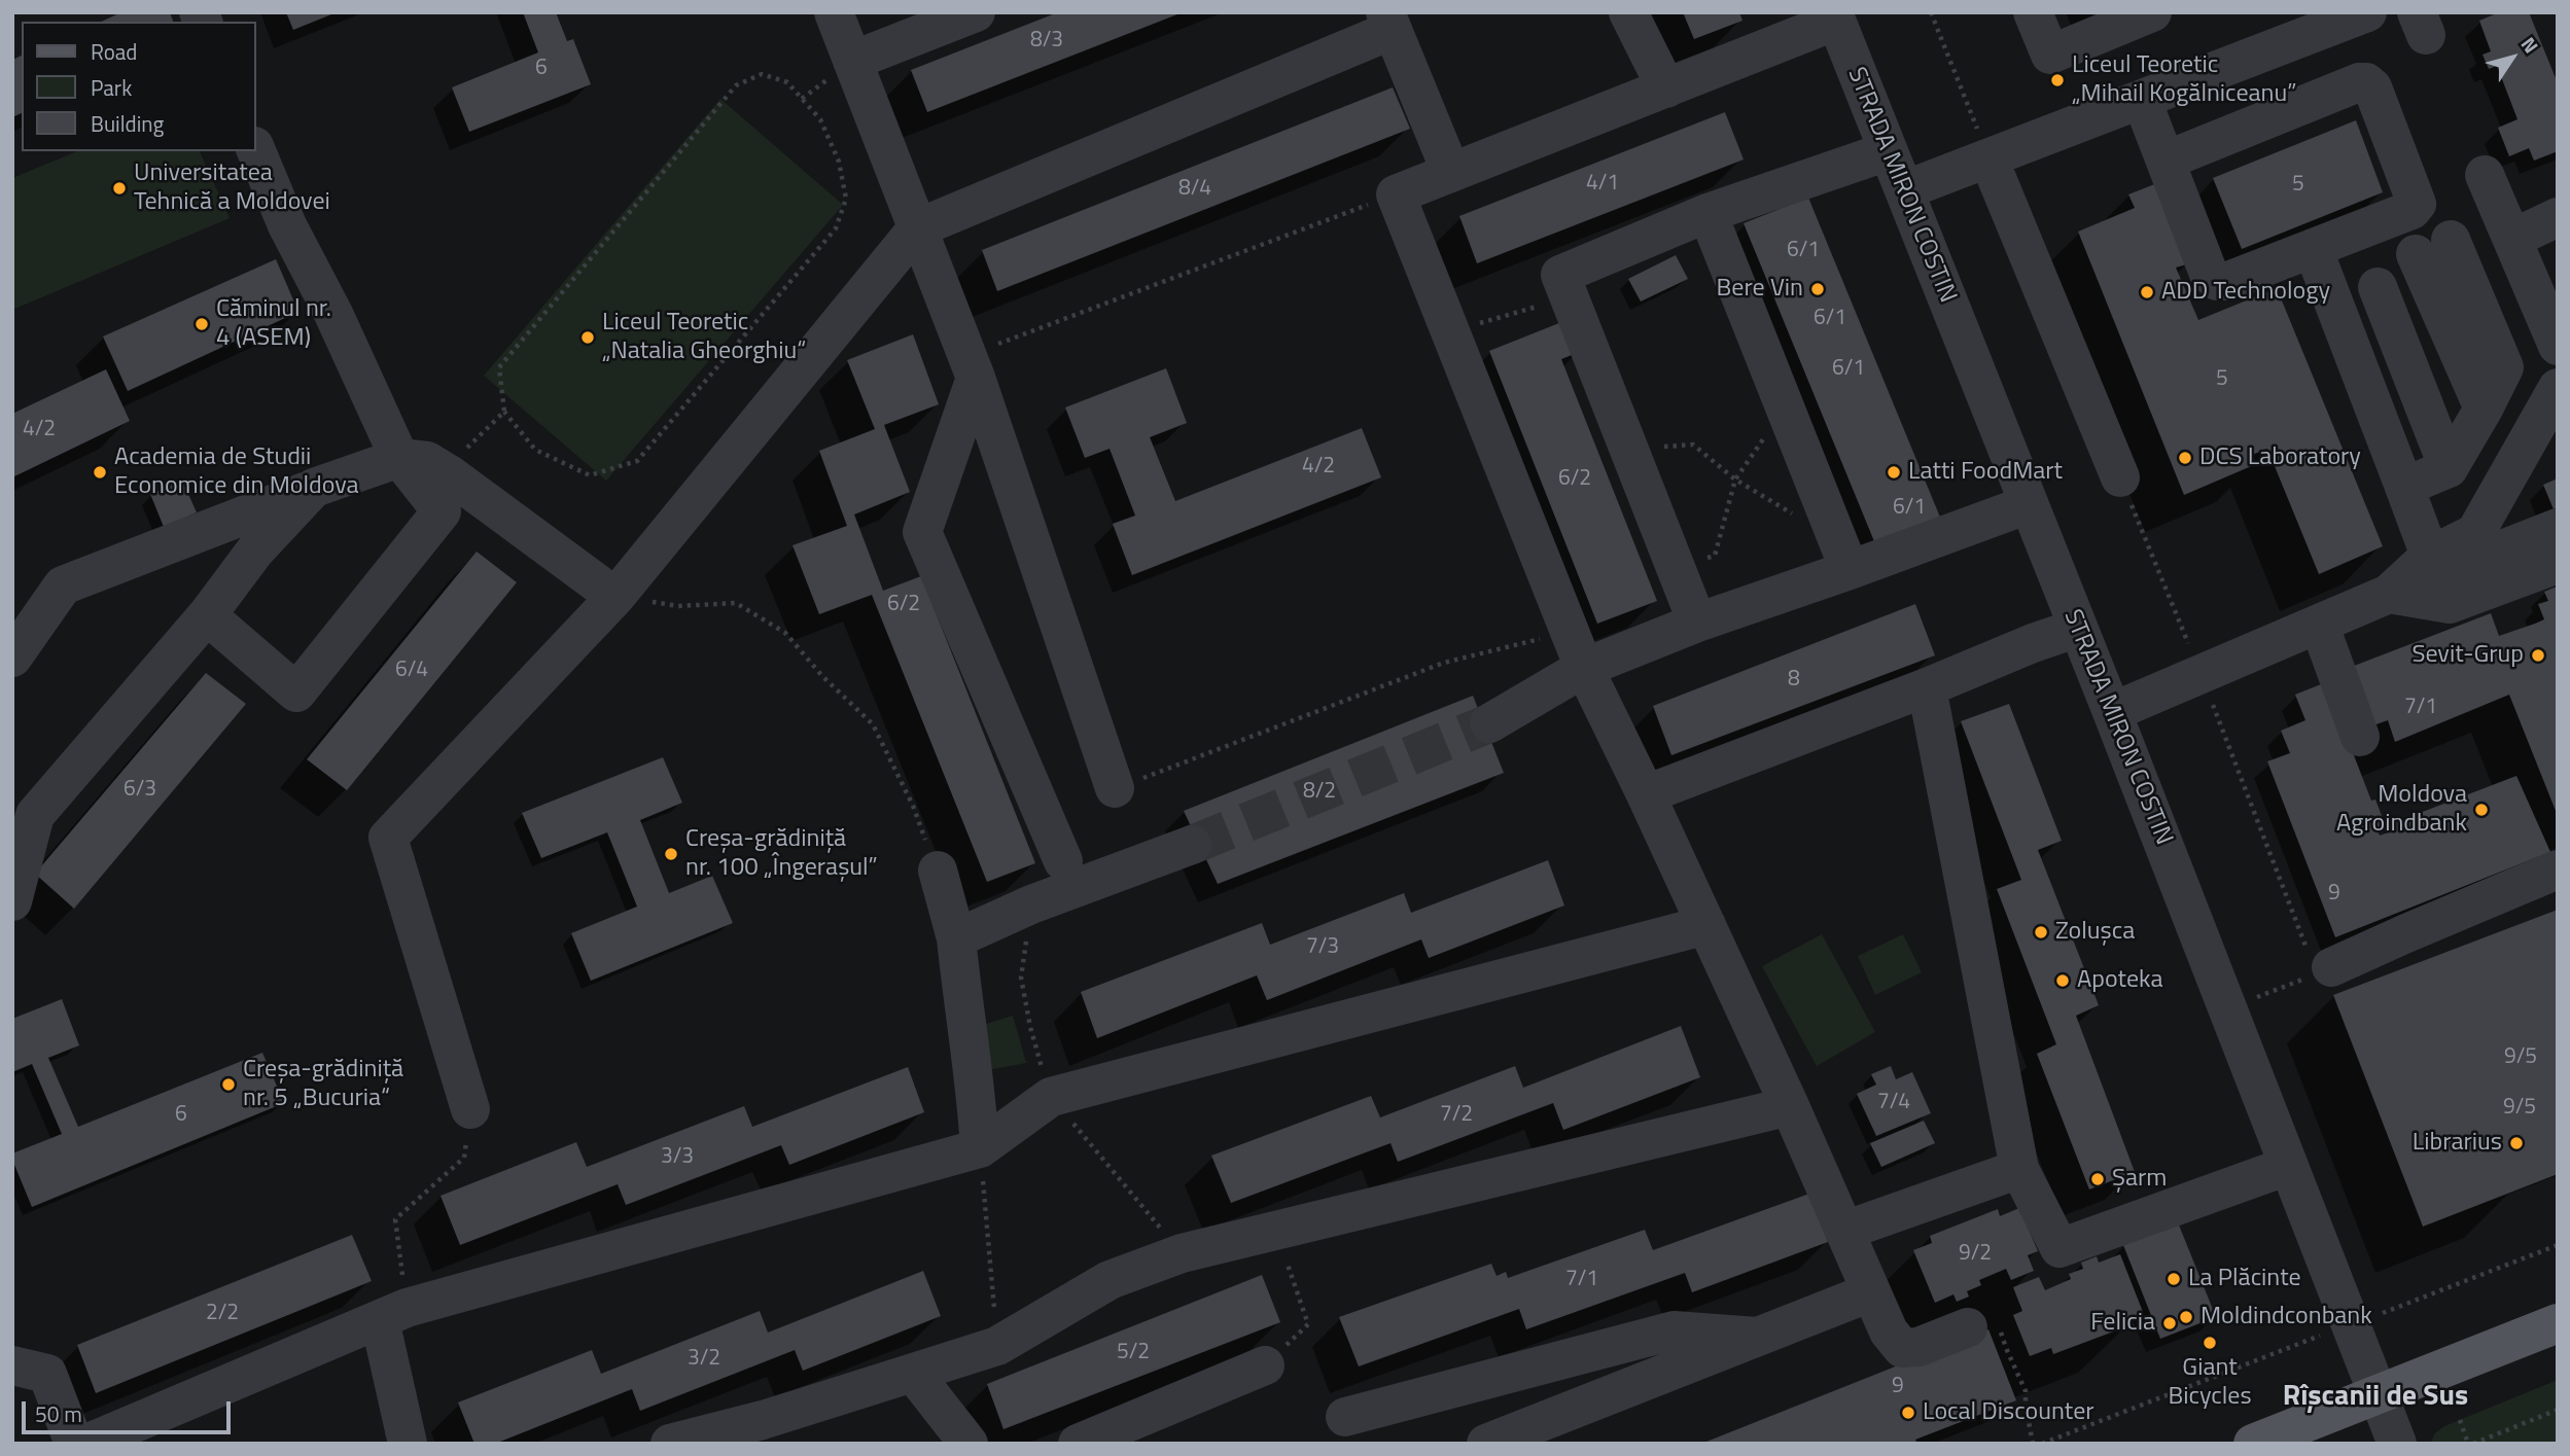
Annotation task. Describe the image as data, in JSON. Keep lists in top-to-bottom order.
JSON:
{
  "streets": {
    "street": ["STRADA MIRON COSTIN"]
  },
  "districts": ["Rîșcanii de Sus"],
  "places": [
    "Liceul Teoretic „Mihail Kogălniceanu”",
    "Universitatea Tehnică a Moldovei",
    "Bere Vin",
    "ADD Technology",
    "Căminul nr. 4 (ASEM)",
    "Liceul Teoretic „Natalia Gheorghiu“",
    "DCS Laboratory",
    "Academia de Studii Economice din Moldova",
    "Latti FoodMart",
    "Sevit-Grup",
    "Moldova Agroindbank",
    "Creșa-grădiniță nr. 100 „Îngerașul”",
    "Zolușca",
    "Apoteka",
    "Creșa-grădiniță nr. 5 „Bucuria“",
    "Librarius",
    "Șarm",
    "La Plăcinte",
    "Moldindconbank",
    "Felicia",
    "Giant Bicycles",
    "Local Discounter"
  ],
  "house_numbers": [
    "8/3",
    "6",
    "4/1",
    "5",
    "8/4",
    "6/1",
    "6/1",
    "6/1",
    "5",
    "4/2",
    "4/2",
    "6/2",
    "6/1",
    "6/2",
    "6/4",
    "8",
    "7/1",
    "6/3",
    "8/2",
    "9",
    "7/3",
    "9/5",
    "7/4",
    "9/5",
    "6",
    "7/2",
    "3/3",
    "9/2",
    "7/1",
    "2/2",
    "5/2",
    "3/2",
    "9"
  ],
  "legend": ["Road", "Park", "Building"],
  "scale_bar": "50 m",
  "north": "top right"
}
